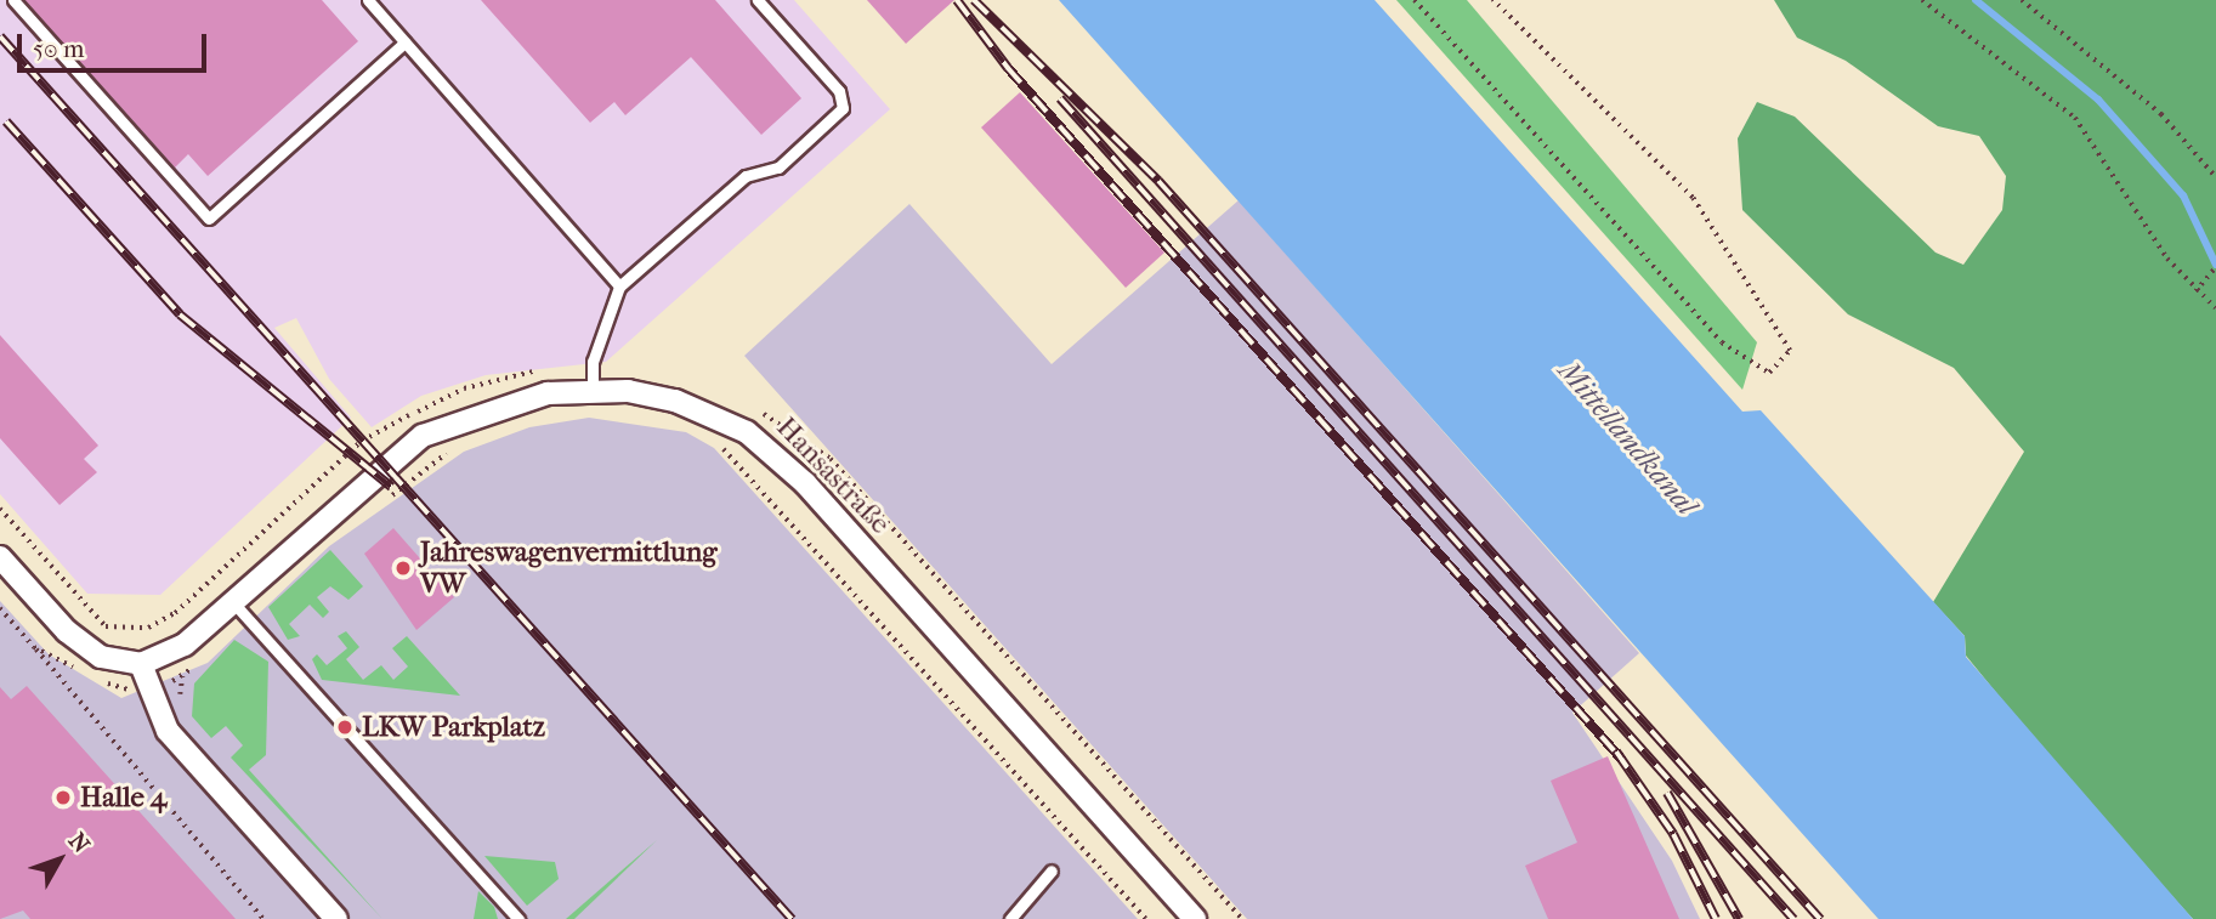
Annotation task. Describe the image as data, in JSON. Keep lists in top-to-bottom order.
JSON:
{
  "streets": {
    "street": ["Hansastraße"]
  },
  "water": ["Mittellandkanal"],
  "places": ["Jahreswagenvermittlung VW", "LKW Parkplatz", "Halle 4"],
  "scale_bar": "50 m",
  "north": "top right"
}
